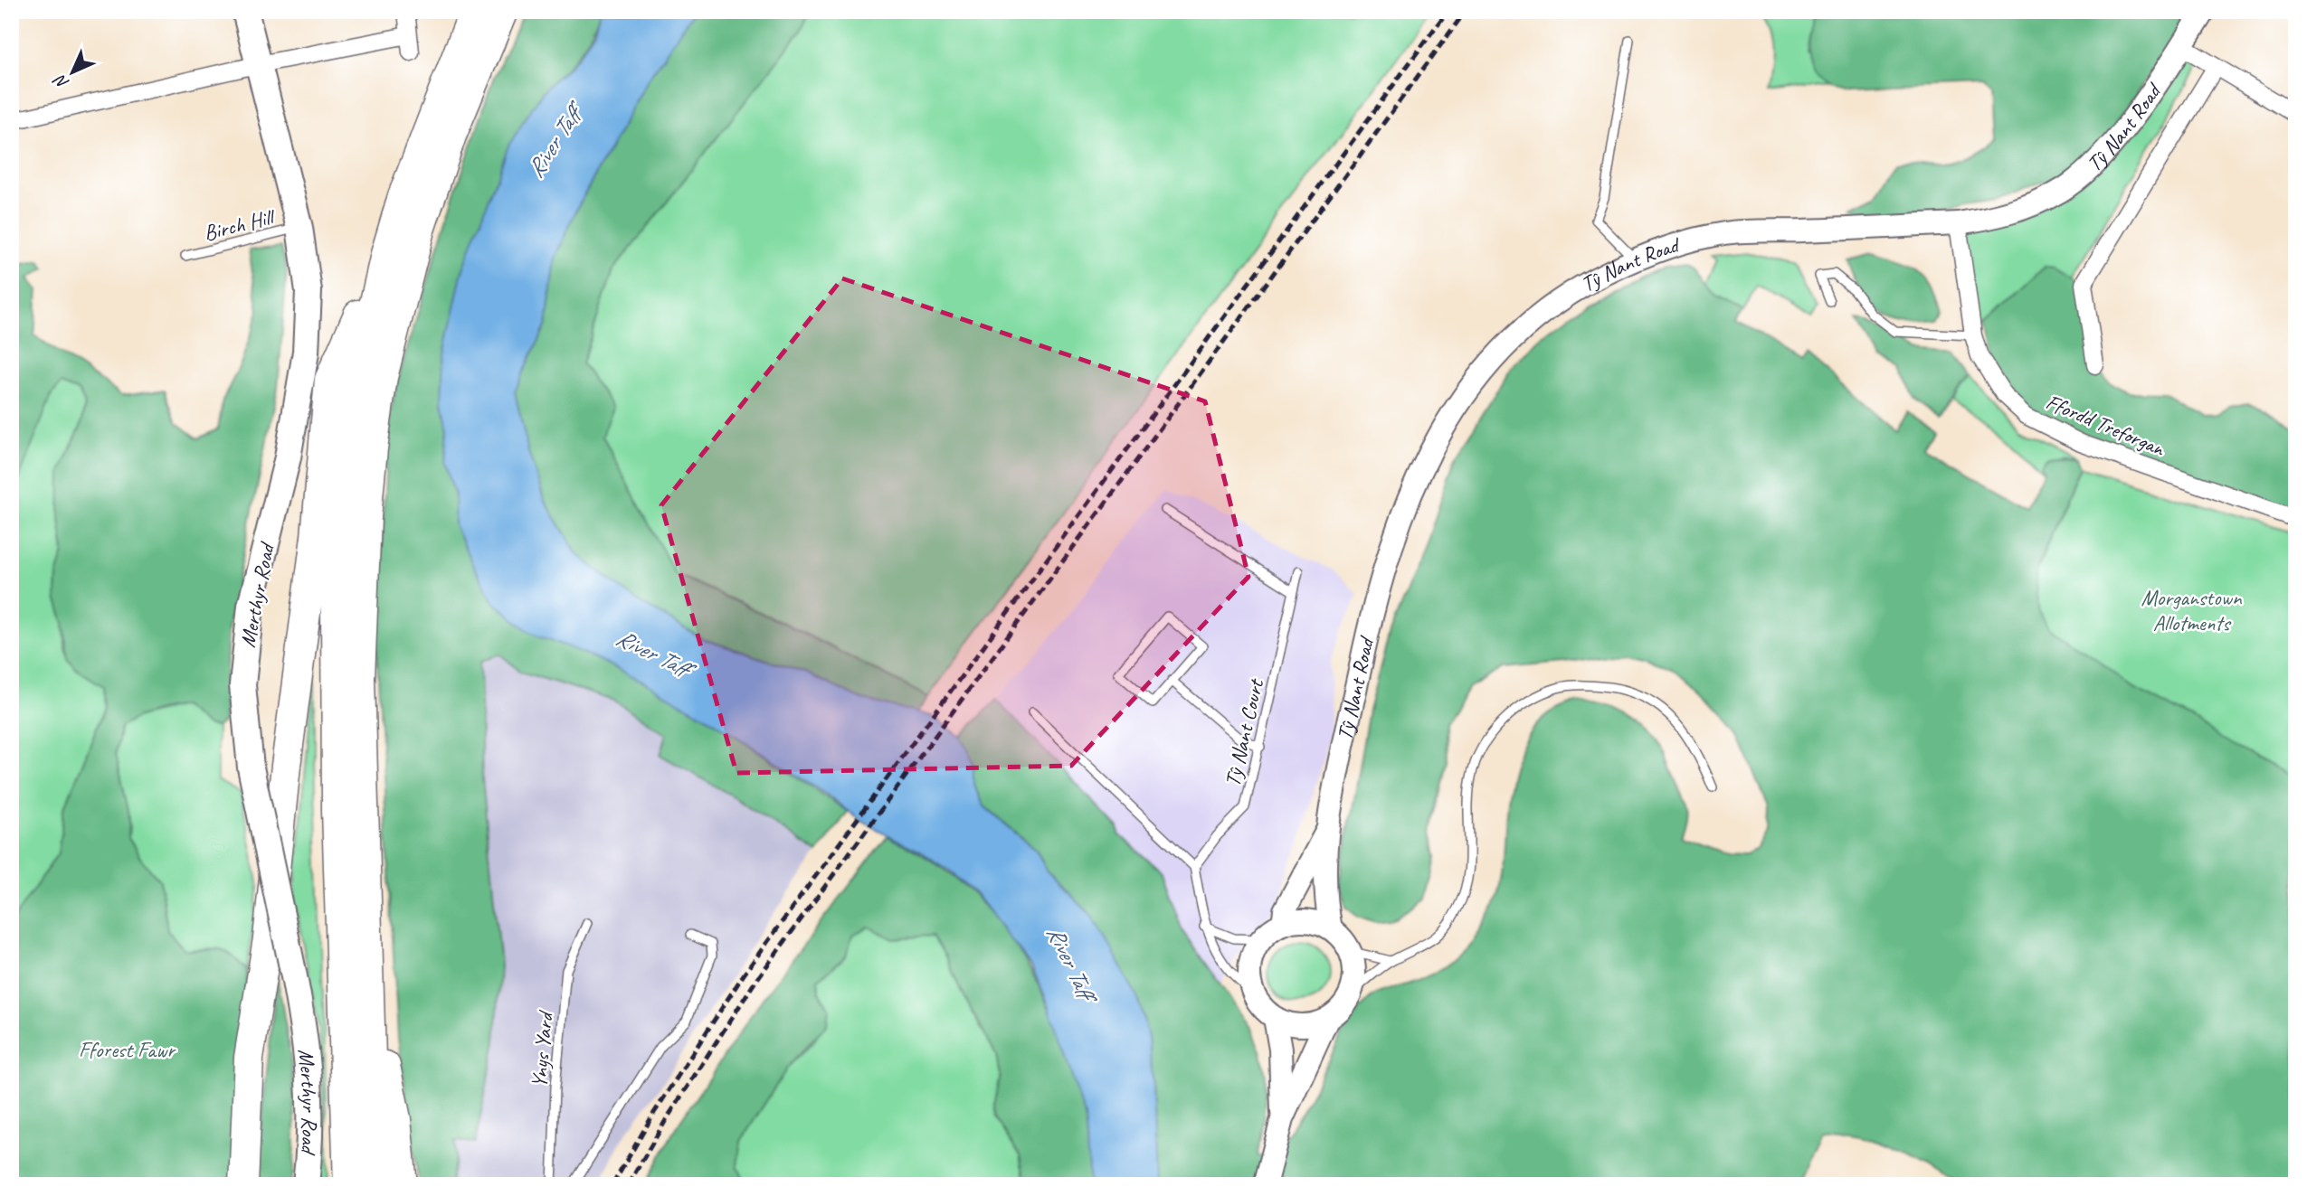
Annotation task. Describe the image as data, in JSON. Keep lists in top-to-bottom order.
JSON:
{
  "streets": {
    "main road": ["Tŷ Nant Road", "Merthyr Road"],
    "street": ["Ffordd Treforgan"],
    "lane": ["Birch Hill", "Tŷ Nant Court", "Ynys Yard"]
  },
  "crossings": [
    ["Tŷ Nant Road", "Ffordd Treforgan"],
    ["Birch Hill", "Merthyr Road"]
  ],
  "water": ["River Taff"],
  "parks": ["Morganstown Allotments", "Fforest Fawr"],
  "north": "bottom left"
}
